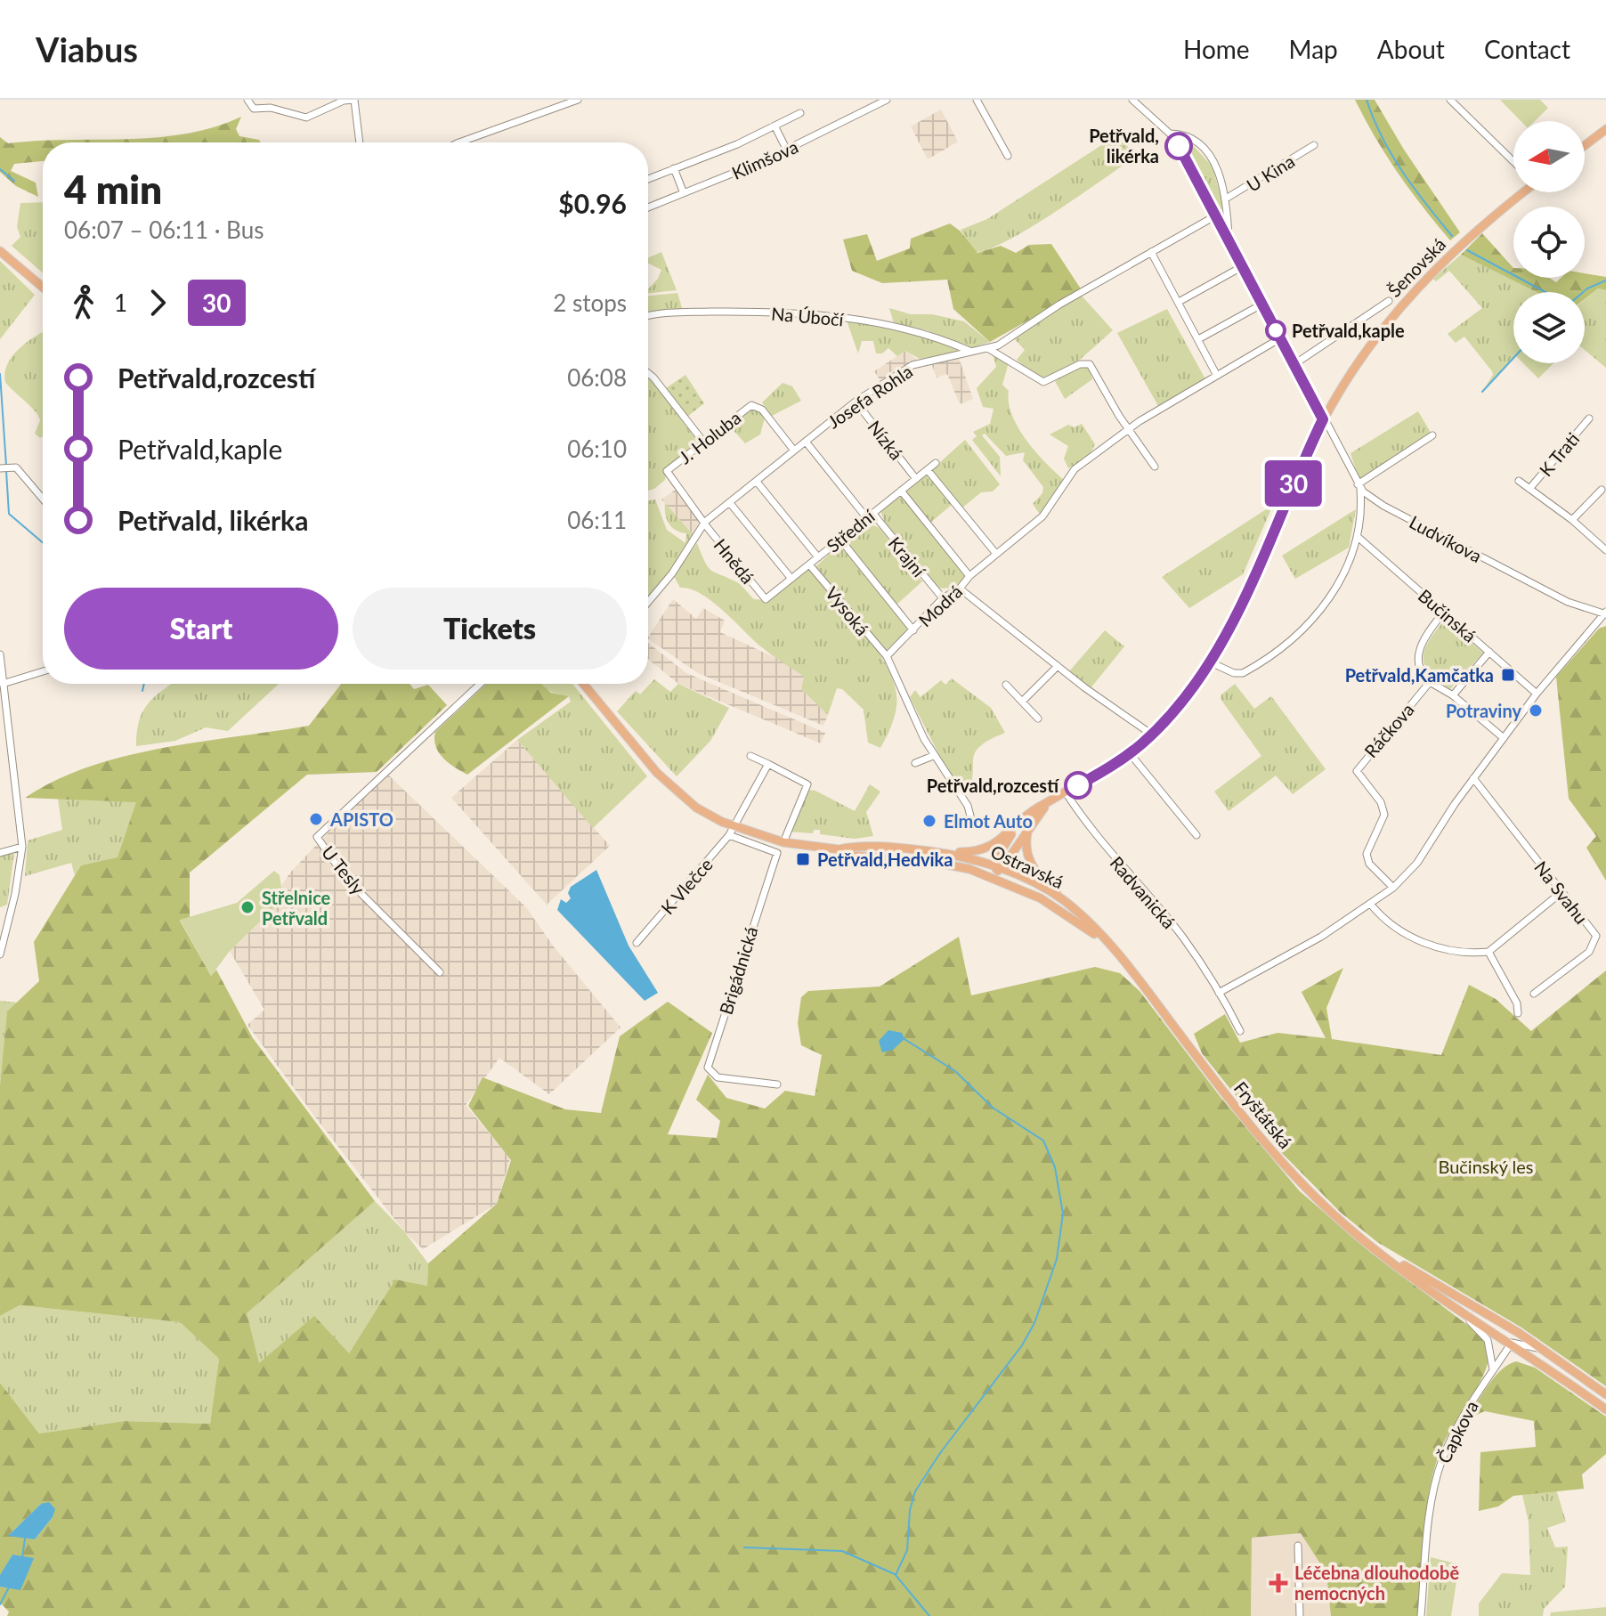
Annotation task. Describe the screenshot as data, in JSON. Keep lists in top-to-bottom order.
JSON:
{
  "streets": {
    "main road": ["Šenovská", "Ostravská", "Fryštátská"],
    "street": [
      "Klimšova",
      "U Kina",
      "Na Úbočí",
      "Josefa Rohla",
      "J. Holuba",
      "Nízká",
      "K Trati",
      "Střední",
      "Ludvíkova",
      "Krajní",
      "Hnědá",
      "Modrá",
      "Vysoká",
      "Bučinská",
      "Ráčkova",
      "U Tesly",
      "K Vlečce",
      "Radvanická",
      "Na Svahu",
      "Brigádnická",
      "Čapkova"
    ]
  },
  "crossings": [
    ["Šenovská", "Ludvíkova"],
    ["Šenovská", "Radvanická"],
    ["Na Úbočí", "Josefa Rohla"],
    ["Josefa Rohla", "J. Holuba"],
    ["Josefa Rohla", "Nízká"],
    ["Josefa Rohla", "Ludvíkova"],
    ["Josefa Rohla", "Hnědá"],
    ["J. Holuba", "Hnědá"],
    ["Nízká", "Střední"],
    ["Střední", "Krajní"],
    ["Střední", "Hnědá"],
    ["Střední", "Vysoká"],
    ["Ludvíkova", "Modrá"],
    ["Krajní", "Modrá"],
    ["Modrá", "Vysoká"],
    ["Ostravská", "K Vlečce"],
    ["Ostravská", "Fryštátská"],
    ["K Vlečce", "Brigádnická"],
    ["Fryštátská", "Čapkova"]
  ],
  "parks": ["Bučinský les"],
  "places": {
    "other": [
      "Petřvald, likérka",
      "Petřvald,kaple",
      "Potraviny",
      "Petřvald,rozcestí",
      "APISTO",
      "Elmot Auto",
      "Střelnice Petřvald"
    ],
    "transit": ["Petřvald,Kamčatka", "Petřvald,Hedvika"],
    "health": ["Léčebna dlouhodobě nemocných"]
  },
  "lines": ["bus line 30"],
  "north": "left",
  "page": {
    "header": "Viabus",
    "nav": [
      "Home",
      "Map",
      "About",
      "Contact"
    ],
    "on_map": "30",
    "heading": ["4 min", "06:07 – 06:11 · Bus", "$0.96"],
    "legs": ["1", "30", "2 stops"],
    "list": [
      {
        "name": "Petřvald,rozcestí",
        "value": "06:08"
      },
      {
        "name": "Petřvald,kaple",
        "value": "06:10"
      },
      {
        "name": "Petřvald, likérka",
        "value": "06:11"
      }
    ],
    "buttons": ["Start", "Tickets"]
  }
}
